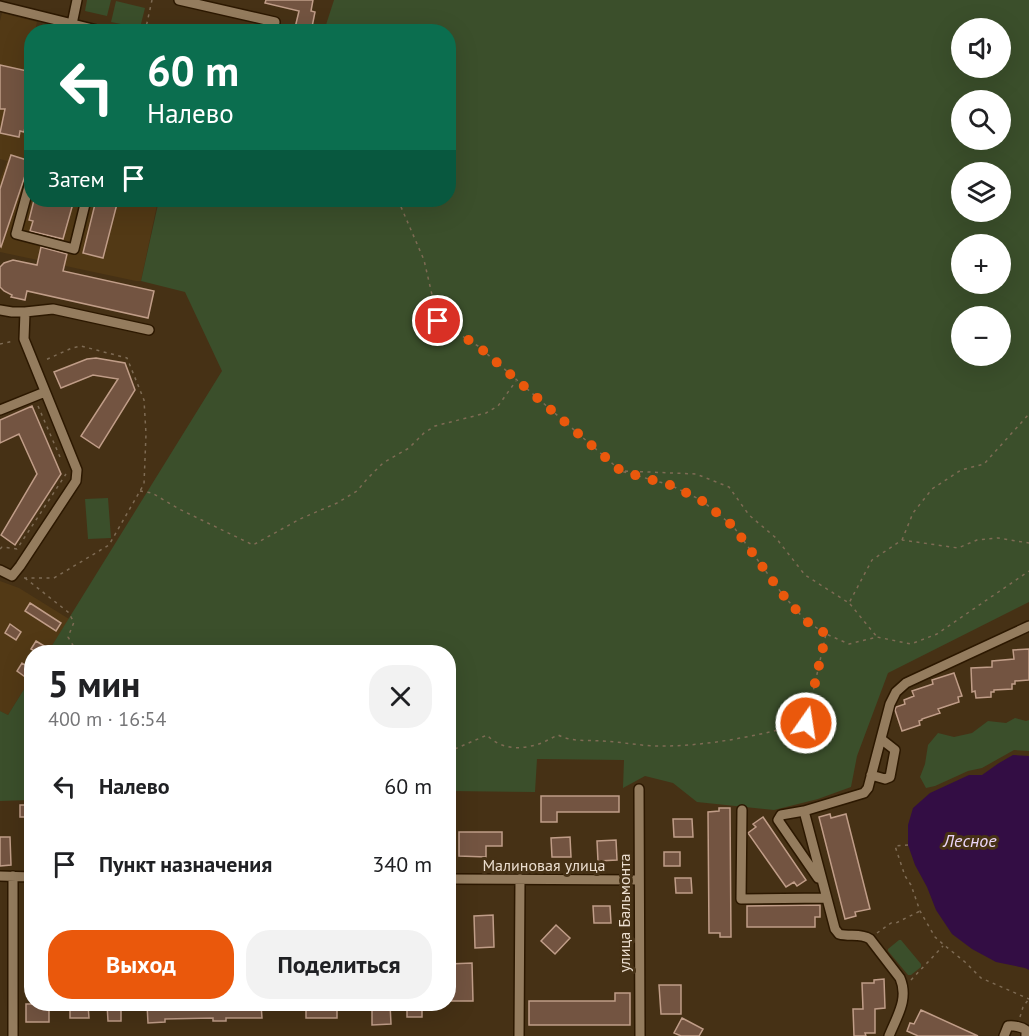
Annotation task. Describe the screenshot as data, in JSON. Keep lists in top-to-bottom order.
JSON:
{
  "streets": {
    "street": ["Малиновая улица", "улица Бальмонта"]
  },
  "crossings": [
    ["Малиновая улица", "улица Бальмонта"]
  ],
  "water": ["Лесное"],
  "page": {
    "map_buttons": ["+", "−"],
    "turn": ["60 m", "Налево"],
    "then": "Затем",
    "heading": ["5 мин", "400 m · 16:54"],
    "list": [
      {
        "name": "Налево",
        "value": "60 m"
      },
      {
        "name": "Пункт назначения",
        "value": "340 m"
      }
    ],
    "buttons": ["Выход", "Поделиться"]
  }
}
